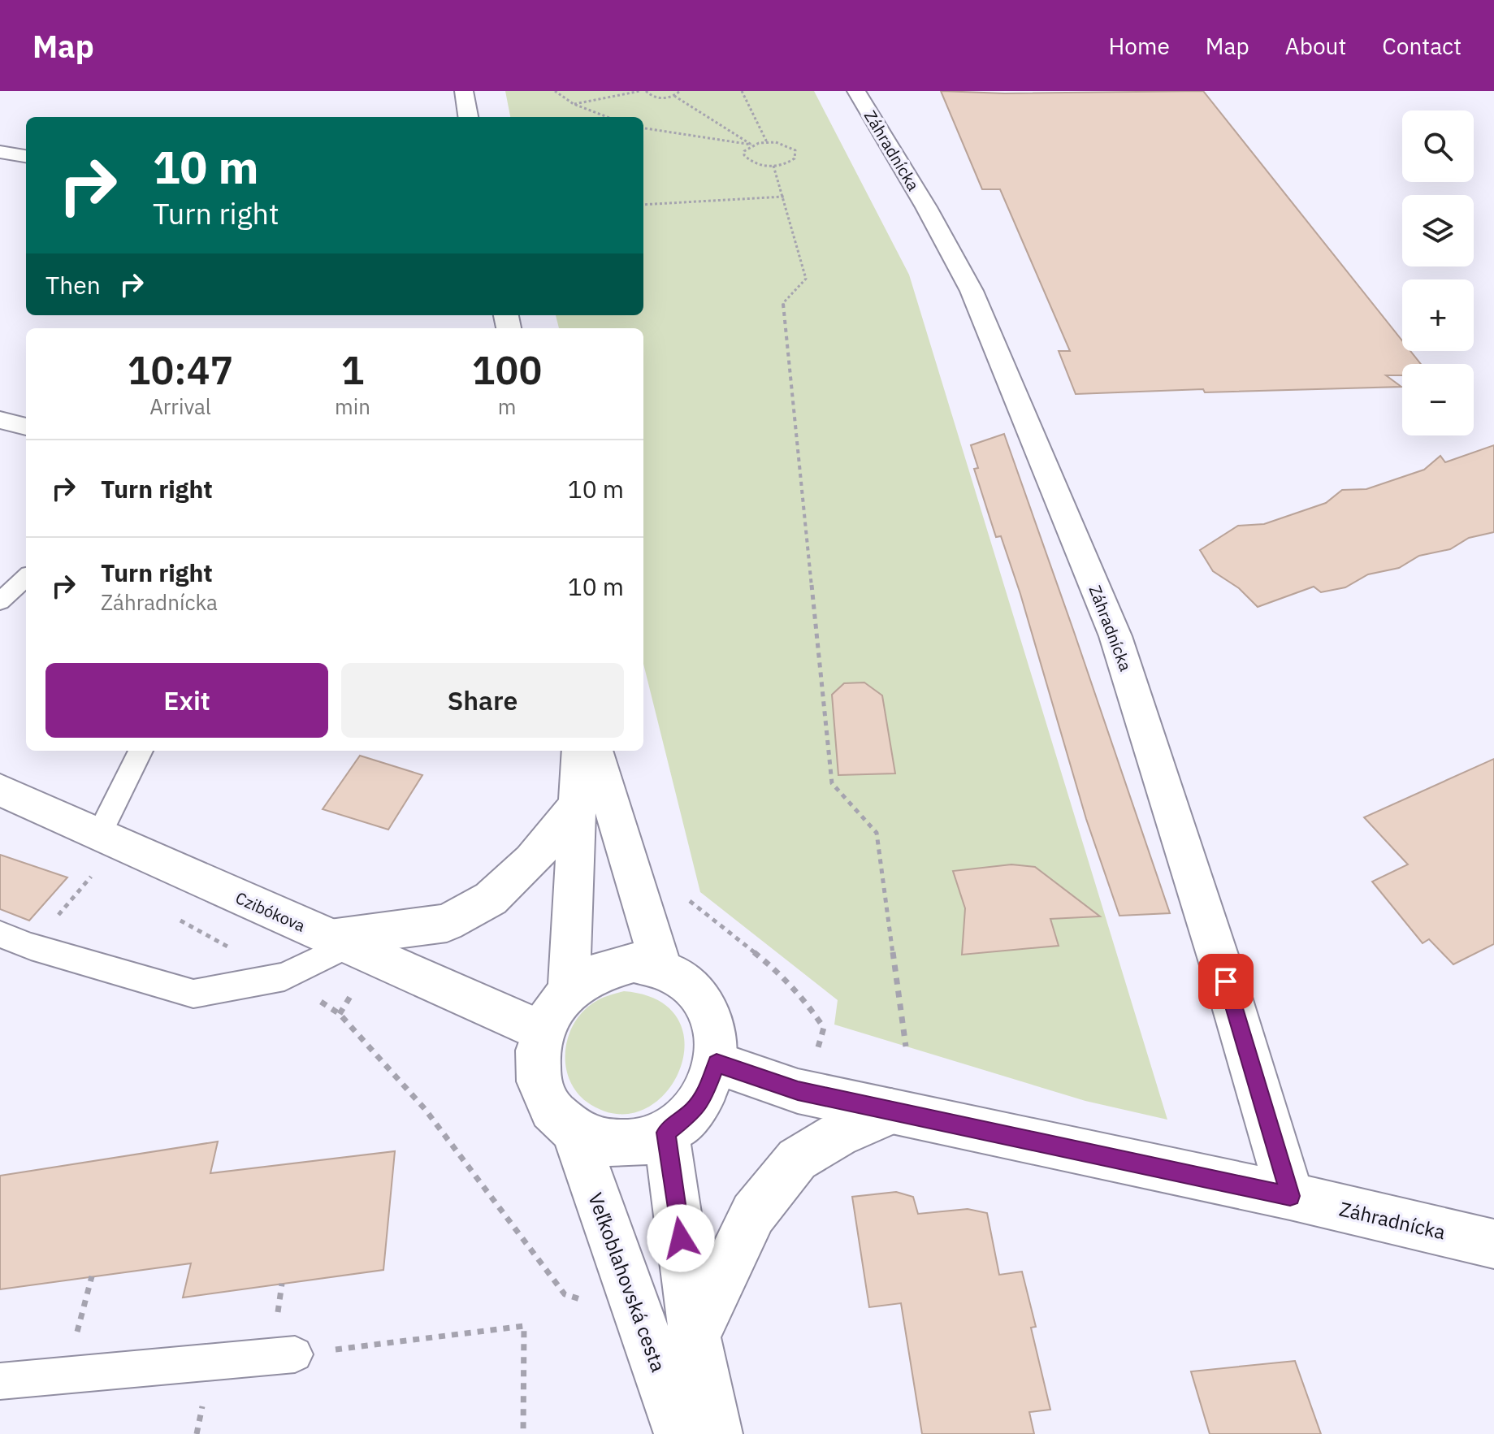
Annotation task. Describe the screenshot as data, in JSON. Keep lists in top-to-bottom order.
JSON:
{
  "streets": {
    "street": ["Záhradnícka", "Czibókova", "Veľkoblahovská cesta"]
  },
  "crossings": [
    ["Záhradnícka", "Czibókova"],
    ["Záhradnícka", "Veľkoblahovská cesta"],
    ["Czibókova", "Veľkoblahovská cesta"]
  ],
  "page": {
    "header": "Map",
    "nav": [
      "Home",
      "Map",
      "About",
      "Contact"
    ],
    "map_buttons": ["+", "−"],
    "turn": ["10 m", "Turn right"],
    "then": "Then",
    "eta": [
      "10:47",
      "Arrival",
      "1",
      "min",
      "100",
      "m"
    ],
    "list": [
      {
        "name": "Turn right",
        "value": "10 m"
      },
      {
        "name": "Turn right",
        "note": "Záhradnícka",
        "value": "10 m"
      }
    ],
    "buttons": ["Exit", "Share"]
  }
}
